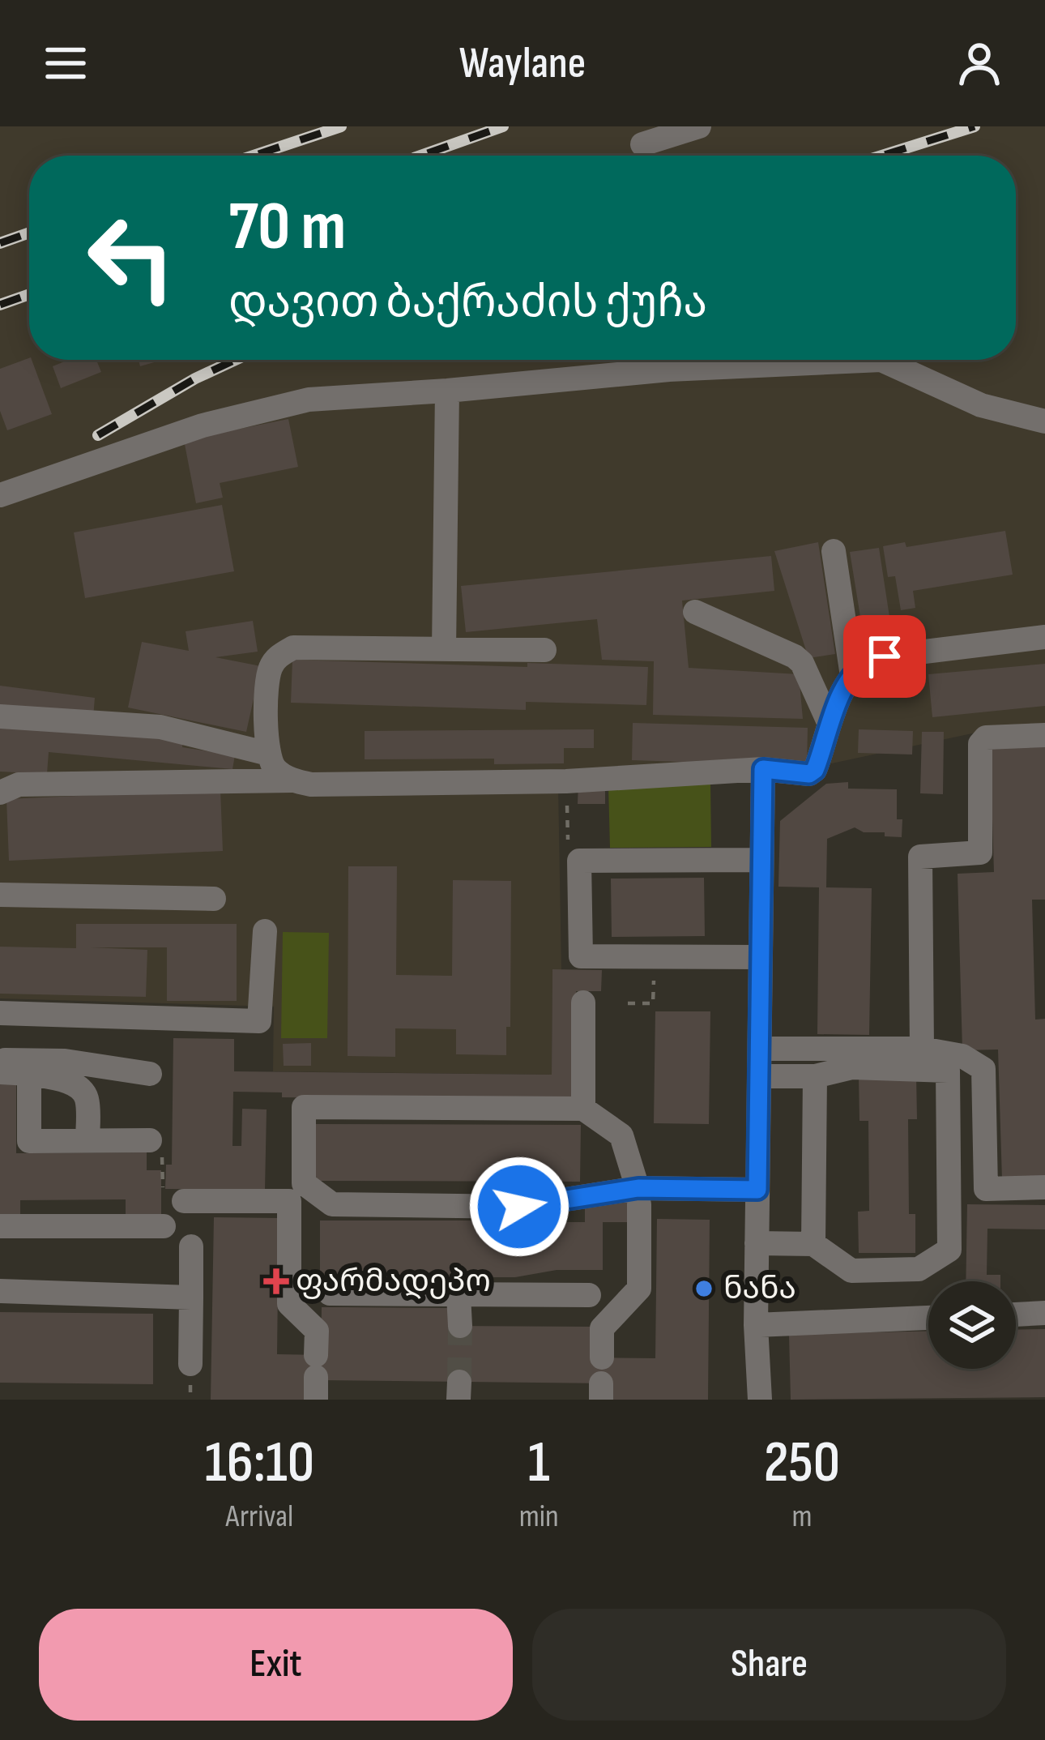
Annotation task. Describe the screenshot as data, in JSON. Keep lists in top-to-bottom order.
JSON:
{
  "places": {
    "health": ["ფარმადეპო"],
    "other": ["ნანა"]
  },
  "page": {
    "header": "Waylane",
    "turn": ["70 m", "დავით ბაქრაძის ქუჩა"],
    "eta": [
      "16:10",
      "Arrival",
      "1",
      "min",
      "250",
      "m"
    ],
    "buttons": ["Exit", "Share"]
  }
}
